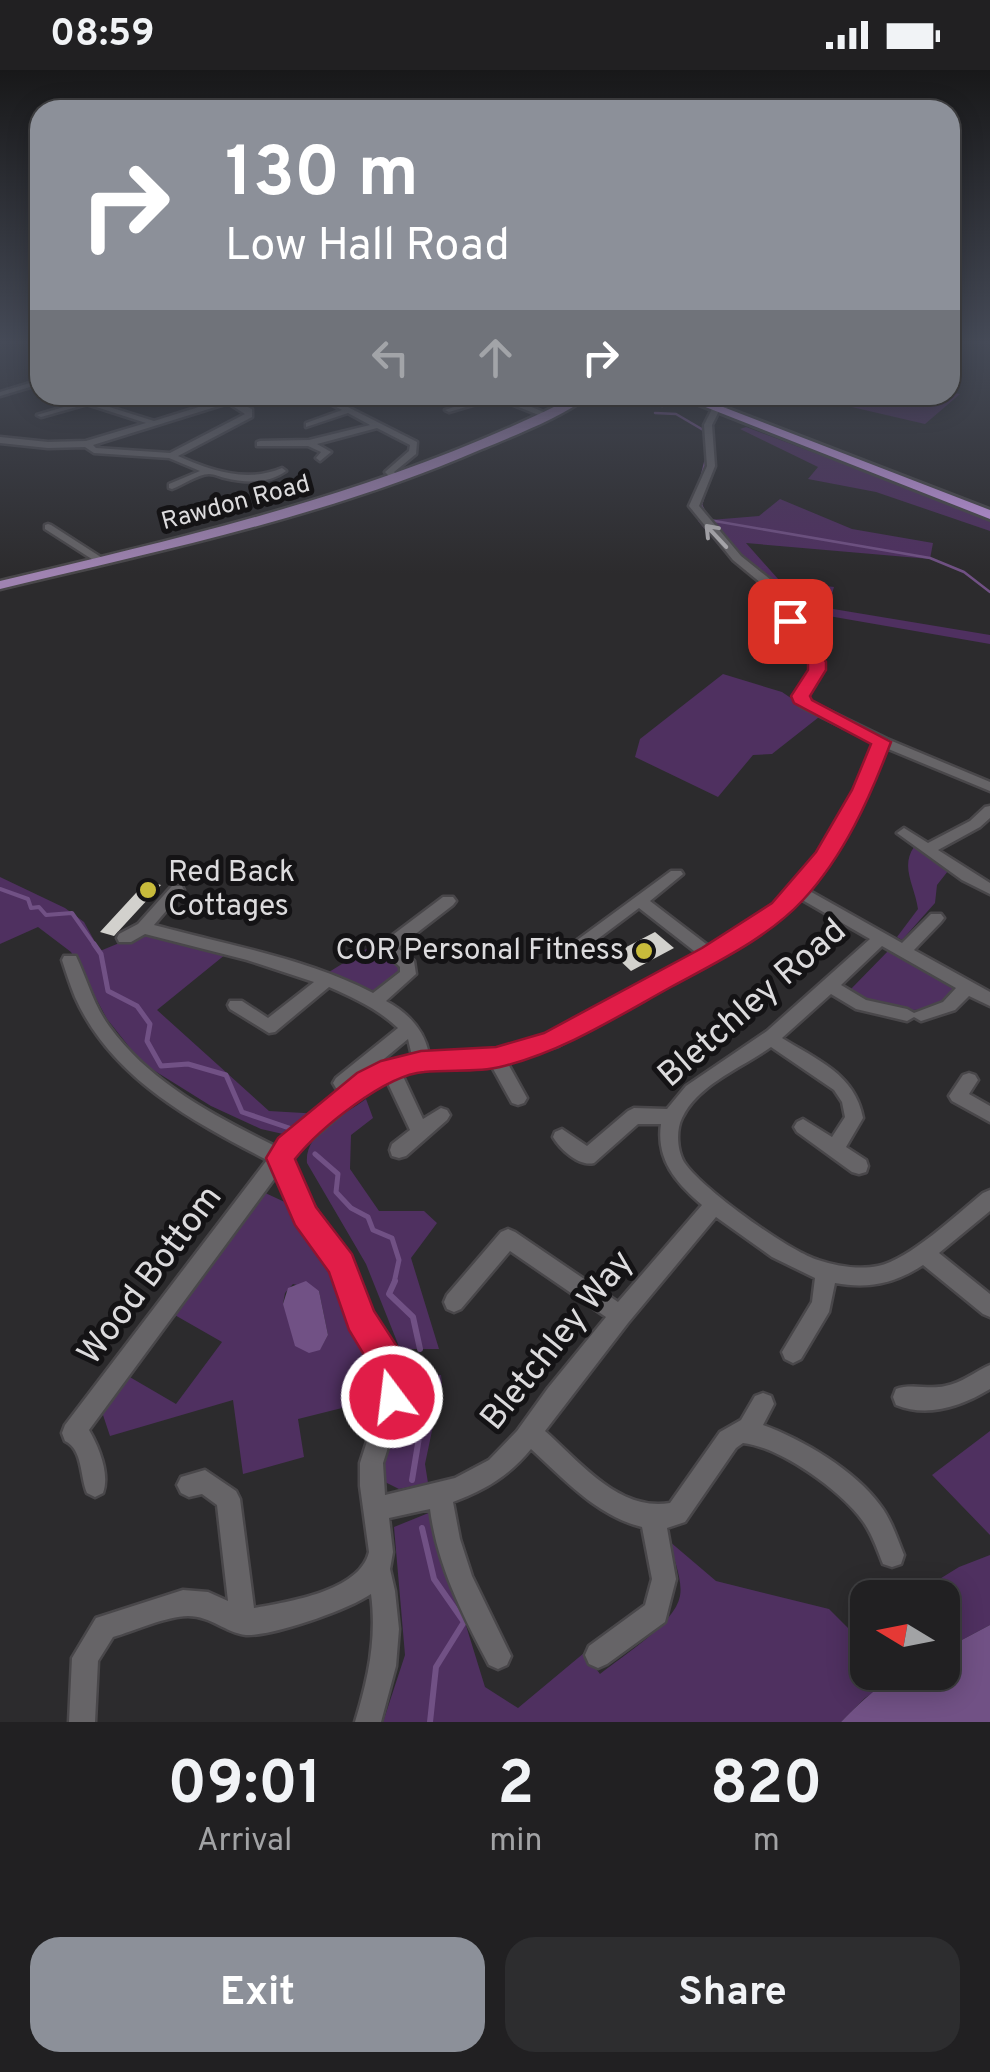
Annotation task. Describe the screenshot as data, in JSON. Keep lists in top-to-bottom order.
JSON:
{
  "streets": {
    "main road": ["Rawdon Road"],
    "street": ["Bletchley Road", "Wood Bottom", "Bletchley Way"]
  },
  "crossings": [
    ["Bletchley Road", "Bletchley Way"]
  ],
  "places": ["Red Back Cottages", "COR Personal Fitness"],
  "north": "left",
  "page": {
    "status": "08:59",
    "turn": ["130 m", "Low Hall Road"],
    "eta": [
      "09:01",
      "Arrival",
      "2",
      "min",
      "820",
      "m"
    ],
    "buttons": ["Exit", "Share"]
  }
}
